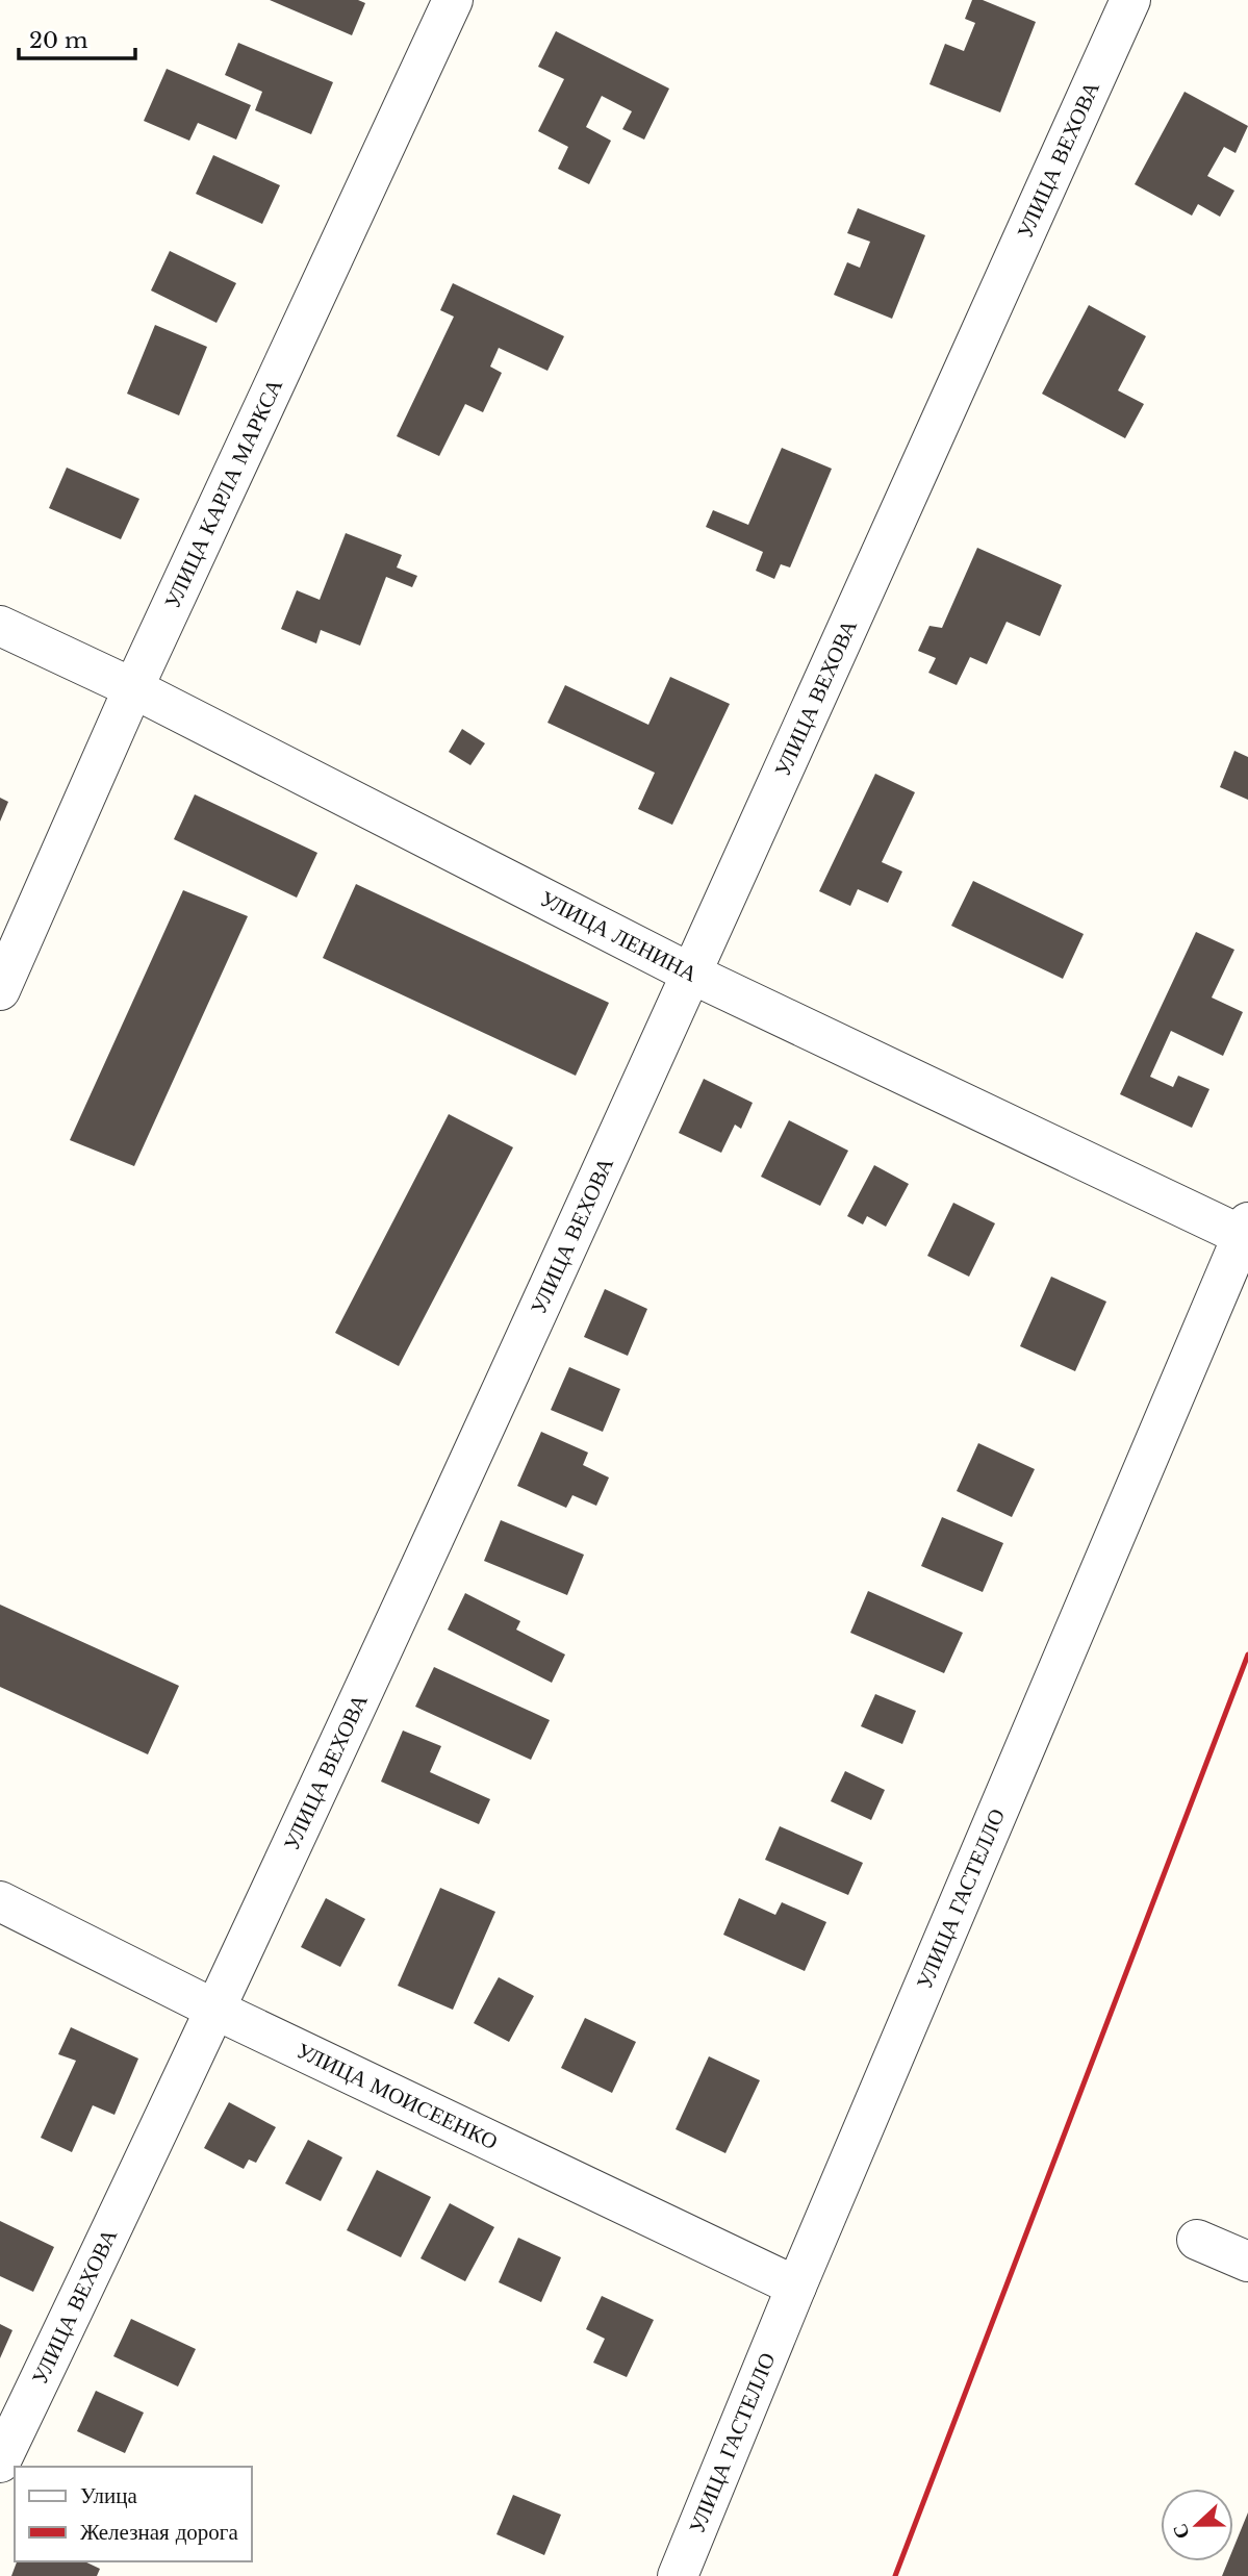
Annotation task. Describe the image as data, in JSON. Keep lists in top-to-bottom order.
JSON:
{
  "streets": {
    "street": [
      "УЛИЦА ВЕХОВА",
      "УЛИЦА КАРЛА МАРКСА",
      "УЛИЦА ЛЕНИНА",
      "УЛИЦА ГАСТЕЛЛО",
      "УЛИЦА МОИСЕЕНКО"
    ]
  },
  "crossings": [
    ["УЛИЦА ВЕХОВА", "УЛИЦА ЛЕНИНА"],
    ["УЛИЦА ВЕХОВА", "УЛИЦА МОИСЕЕНКО"],
    ["УЛИЦА КАРЛА МАРКСА", "УЛИЦА ЛЕНИНА"],
    ["УЛИЦА ЛЕНИНА", "УЛИЦА ГАСТЕЛЛО"],
    ["УЛИЦА ГАСТЕЛЛО", "УЛИЦА МОИСЕЕНКО"]
  ],
  "legend": ["Улица", "Железная дорога"],
  "scale_bar": "20 m",
  "north": "left"
}
